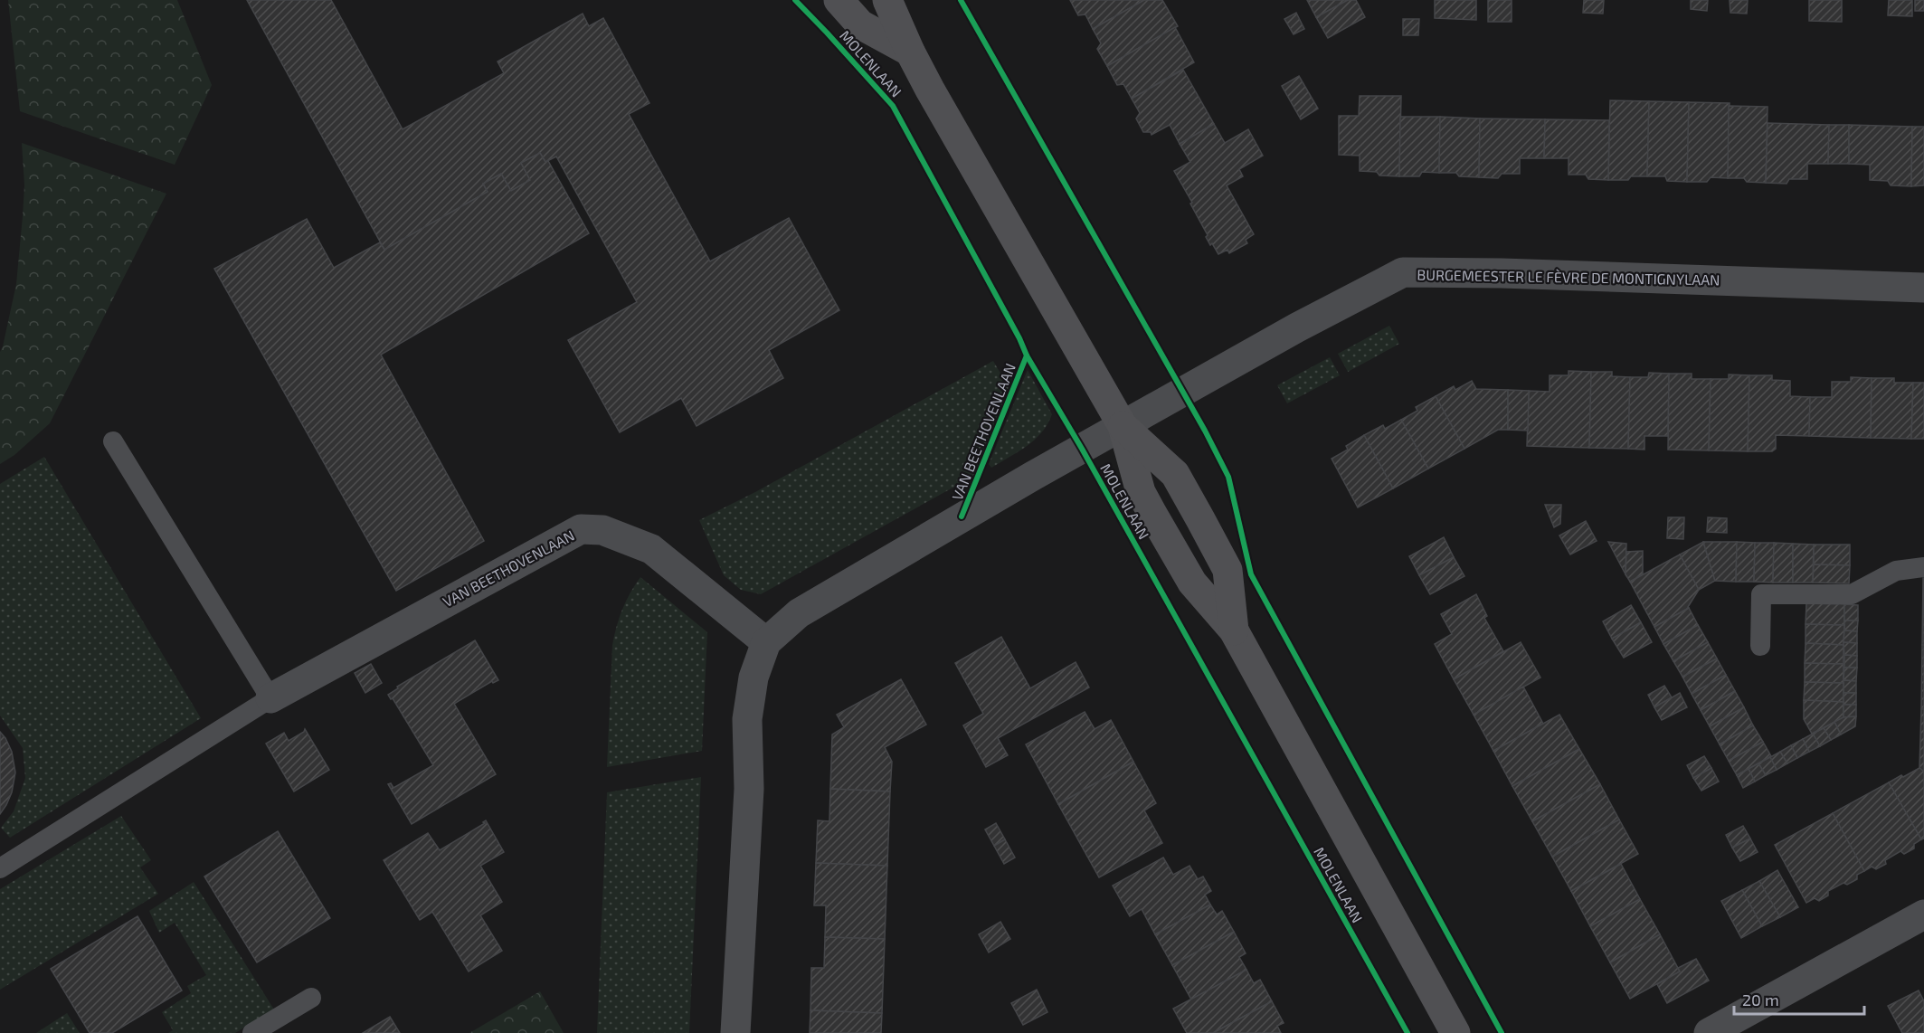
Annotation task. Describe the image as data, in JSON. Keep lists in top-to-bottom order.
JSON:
{
  "streets": {
    "main road": ["MOLENLAAN"],
    "street": ["BURGEMEESTER LE FÈVRE DE MONTIGNYLAAN", "VAN BEETHOVENLAAN"]
  },
  "crossings": [
    ["MOLENLAAN", "BURGEMEESTER LE FÈVRE DE MONTIGNYLAAN"],
    ["MOLENLAAN", "VAN BEETHOVENLAAN"],
    ["BURGEMEESTER LE FÈVRE DE MONTIGNYLAAN", "VAN BEETHOVENLAAN"]
  ],
  "scale_bar": "20 m"
}
